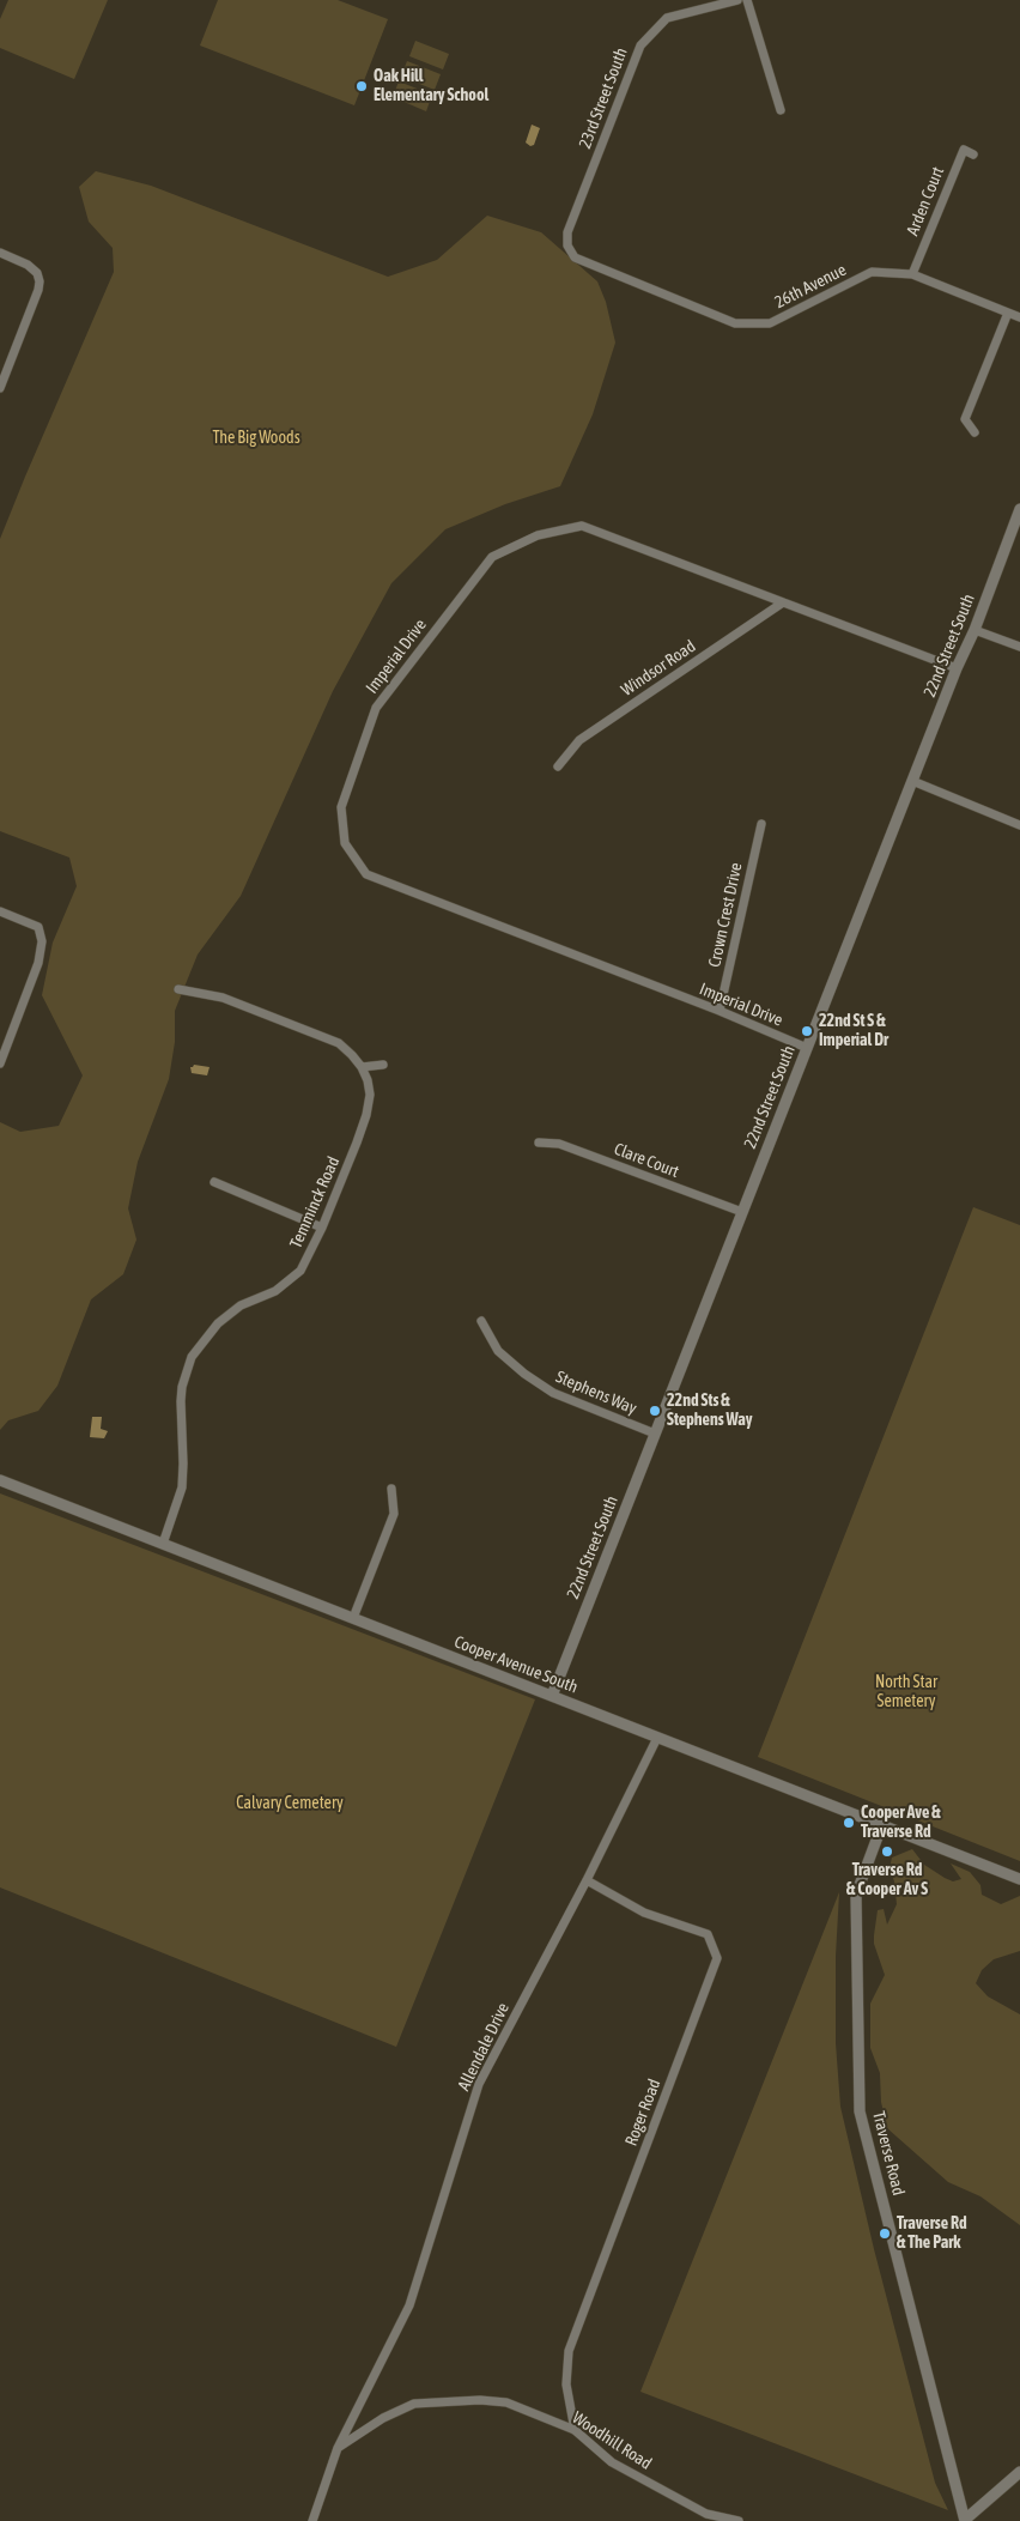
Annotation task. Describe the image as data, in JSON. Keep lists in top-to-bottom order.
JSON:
{
  "streets": {
    "street": [
      "23rd Street South",
      "Arden Court",
      "26th Avenue",
      "22nd Street South",
      "Imperial Drive",
      "Windsor Road",
      "Crown Crest Drive",
      "Clare Court",
      "Temminck Road",
      "Stephens Way",
      "Cooper Avenue South",
      "Allendale Drive",
      "Roger Road",
      "Traverse Road",
      "Woodhill Road"
    ]
  },
  "crossings": [
    ["23rd Street South", "26th Avenue"],
    ["Arden Court", "26th Avenue"],
    ["22nd Street South", "Imperial Drive"],
    ["22nd Street South", "Clare Court"],
    ["22nd Street South", "Stephens Way"],
    ["22nd Street South", "Cooper Avenue South"],
    ["Imperial Drive", "Windsor Road"],
    ["Imperial Drive", "Crown Crest Drive"],
    ["Temminck Road", "Cooper Avenue South"],
    ["Cooper Avenue South", "Allendale Drive"],
    ["Cooper Avenue South", "Traverse Road"],
    ["Allendale Drive", "Roger Road"],
    ["Allendale Drive", "Woodhill Road"],
    ["Roger Road", "Woodhill Road"]
  ],
  "parks": ["The Big Woods", "North Star Semetery", "Calvary Cemetery"],
  "places": [
    "Oak Hill Elementary School",
    "22nd St S & Imperial Dr",
    "22nd Sts & Stephens Way",
    "Cooper Ave & Traverse Rd",
    "Traverse Rd & Cooper Av S",
    "Traverse Rd & The Park"
  ]
}
